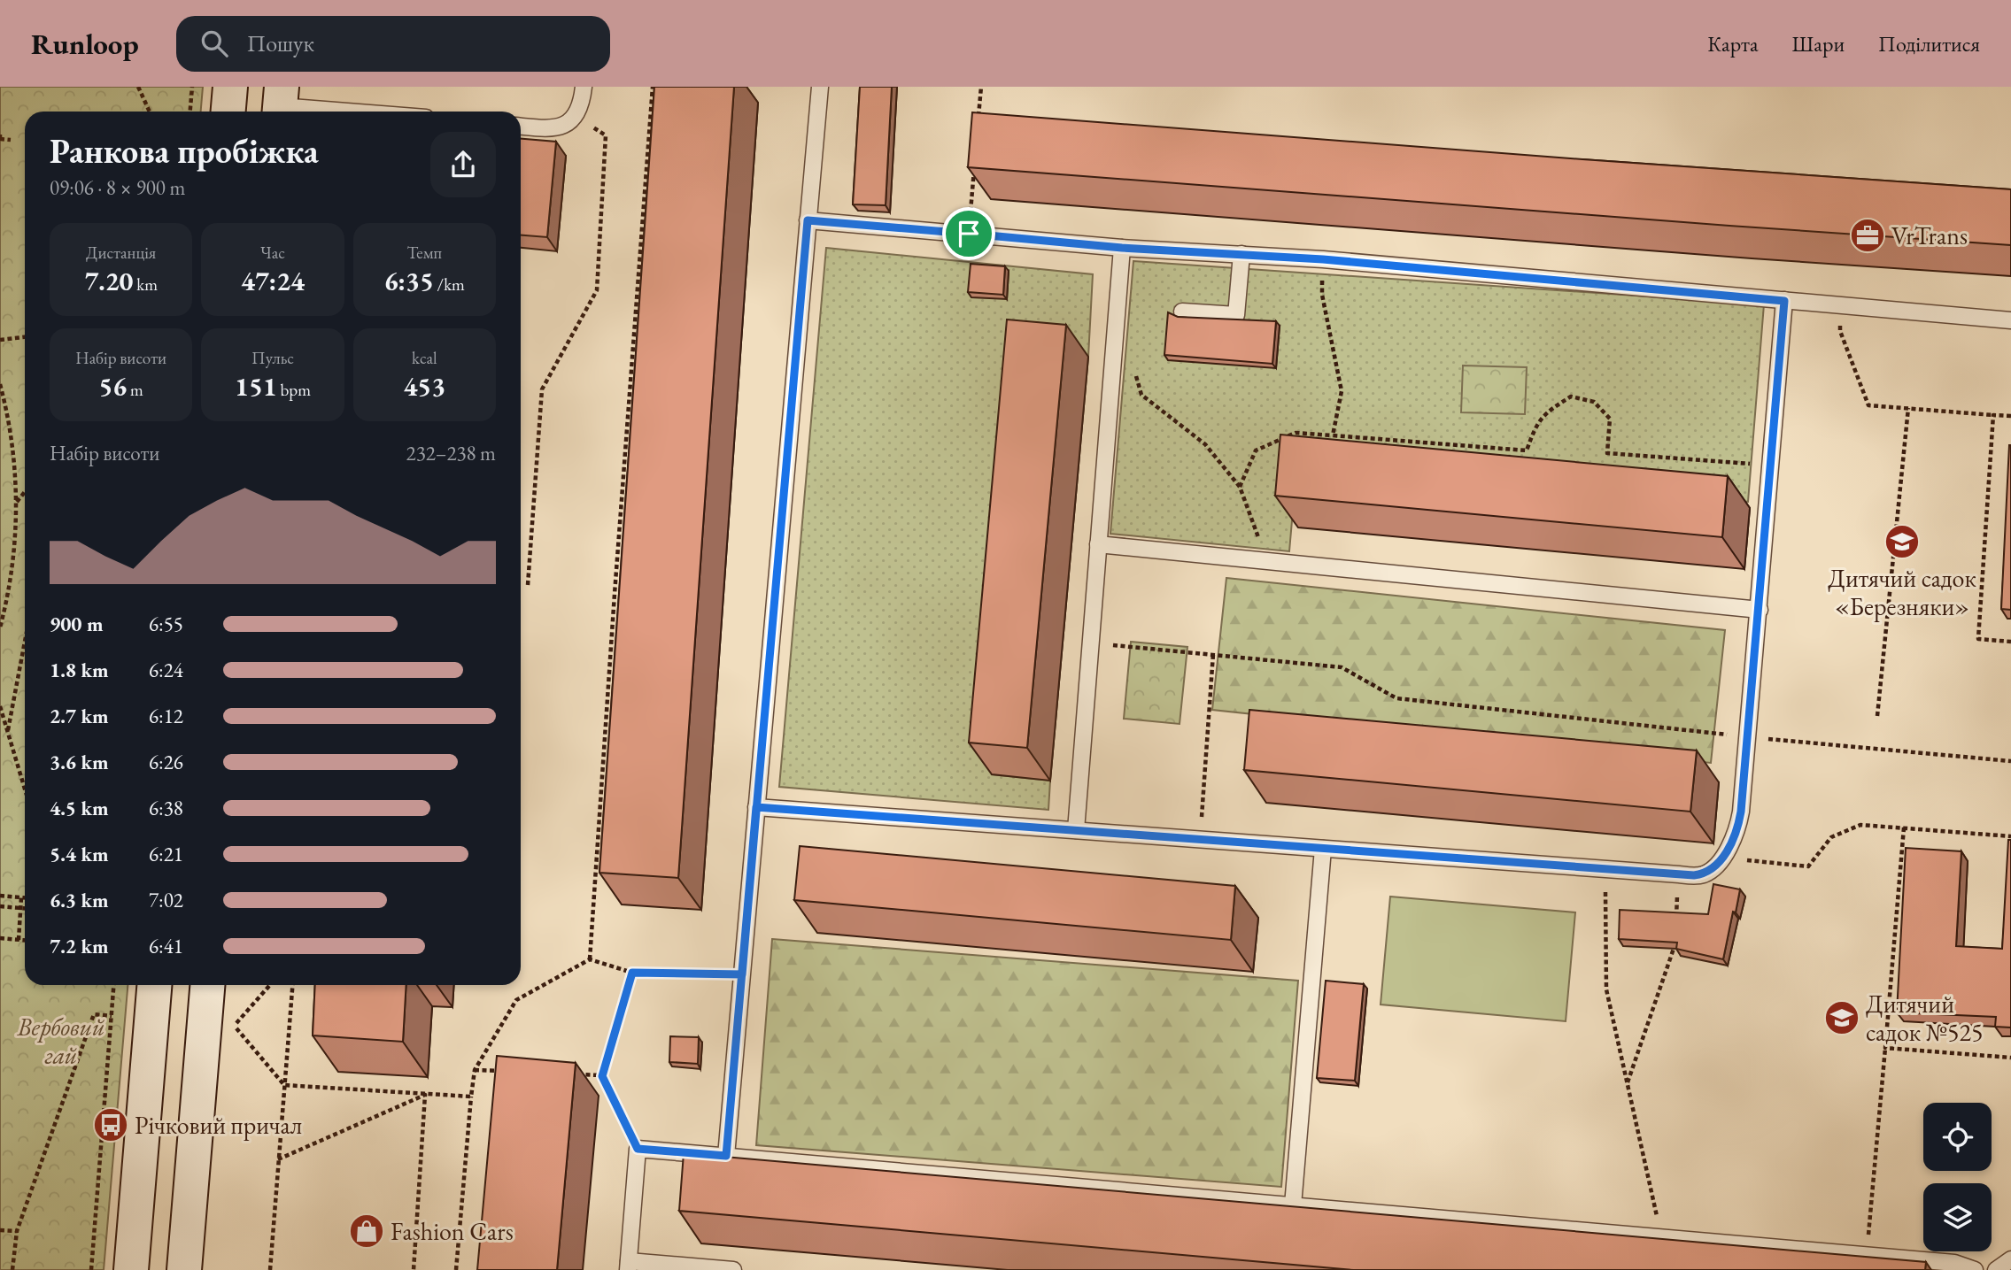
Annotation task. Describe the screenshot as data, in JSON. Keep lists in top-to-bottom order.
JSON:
{
  "parks": ["Вербовий гай"],
  "places": {
    "office": ["VrTrans"],
    "school or university": ["Дитячий садок «Березняки»", "Дитячий садок №525"],
    "bus stop": ["Річковий причал"],
    "shop": ["Fashion Cars"]
  },
  "page": {
    "header": "Runloop",
    "search": "Пошук",
    "nav": ["Карта", "Шари", "Поділитися"],
    "heading": ["Ранкова пробіжка", "09:06 · 8 × 900 m"],
    "stats": [
      ["Дистанція", "7.20 km"],
      ["Час", "47:24"],
      ["Темп", "6:35 /km"],
      ["Набір висоти", "56 m"],
      ["Пульс", "151 bpm"],
      ["kcal", "453"]
    ],
    "chart": ["Набір висоти", "232–238 m"],
    "list": [
      {
        "name": "900 m",
        "note": "6:55"
      },
      {
        "name": "1.8 km",
        "note": "6:24"
      },
      {
        "name": "2.7 km",
        "note": "6:12"
      },
      {
        "name": "3.6 km",
        "note": "6:26"
      },
      {
        "name": "4.5 km",
        "note": "6:38"
      },
      {
        "name": "5.4 km",
        "note": "6:21"
      },
      {
        "name": "6.3 km",
        "note": "7:02"
      },
      {
        "name": "7.2 km",
        "note": "6:41"
      }
    ]
  }
}
